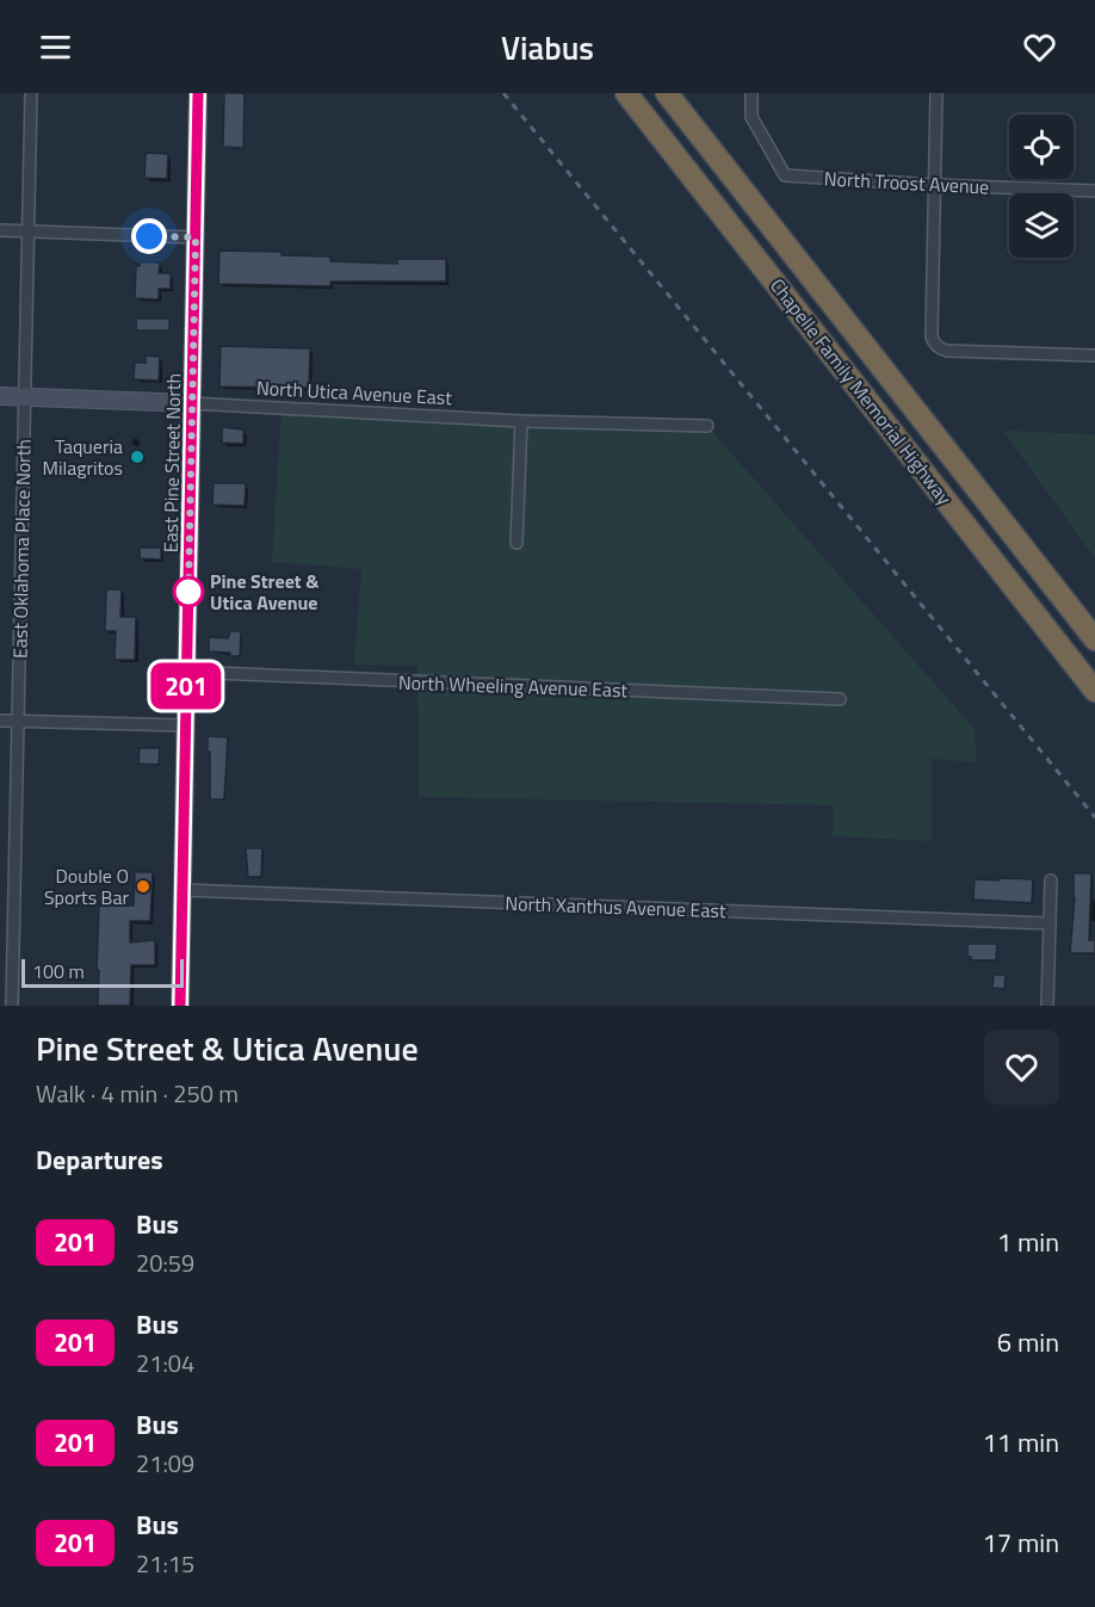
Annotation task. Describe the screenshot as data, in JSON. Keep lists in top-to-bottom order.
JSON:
{
  "streets": {
    "highway": ["Chapelle Family Memorial Highway"],
    "main road": ["North Utica Avenue East", "East Pine Street North"],
    "street": [
      "North Troost Avenue",
      "East Oklahoma Place North",
      "North Wheeling Avenue East",
      "North Xanthus Avenue East"
    ]
  },
  "crossings": [
    ["North Utica Avenue East", "East Pine Street North"],
    ["North Utica Avenue East", "East Oklahoma Place North"],
    ["East Pine Street North", "North Wheeling Avenue East"],
    ["East Pine Street North", "North Xanthus Avenue East"]
  ],
  "places": ["Taqueria Milagritos", "Pine Street & Utica Avenue", "Double O Sports Bar"],
  "lines": ["bus line 201"],
  "scale_bar": "100 m",
  "page": {
    "header": "Viabus",
    "on_map": "201",
    "scale": "100 m",
    "heading": [
      ["Pine Street & Utica Avenue", "Walk · 4 min · 250 m"],
      "Departures"
    ],
    "list": [
      {
        "mark": "201",
        "name": "Bus",
        "note": "20:59",
        "value": "1 min"
      },
      {
        "mark": "201",
        "name": "Bus",
        "note": "21:04",
        "value": "6 min"
      },
      {
        "mark": "201",
        "name": "Bus",
        "note": "21:09",
        "value": "11 min"
      },
      {
        "mark": "201",
        "name": "Bus",
        "note": "21:15",
        "value": "17 min"
      }
    ]
  }
}
